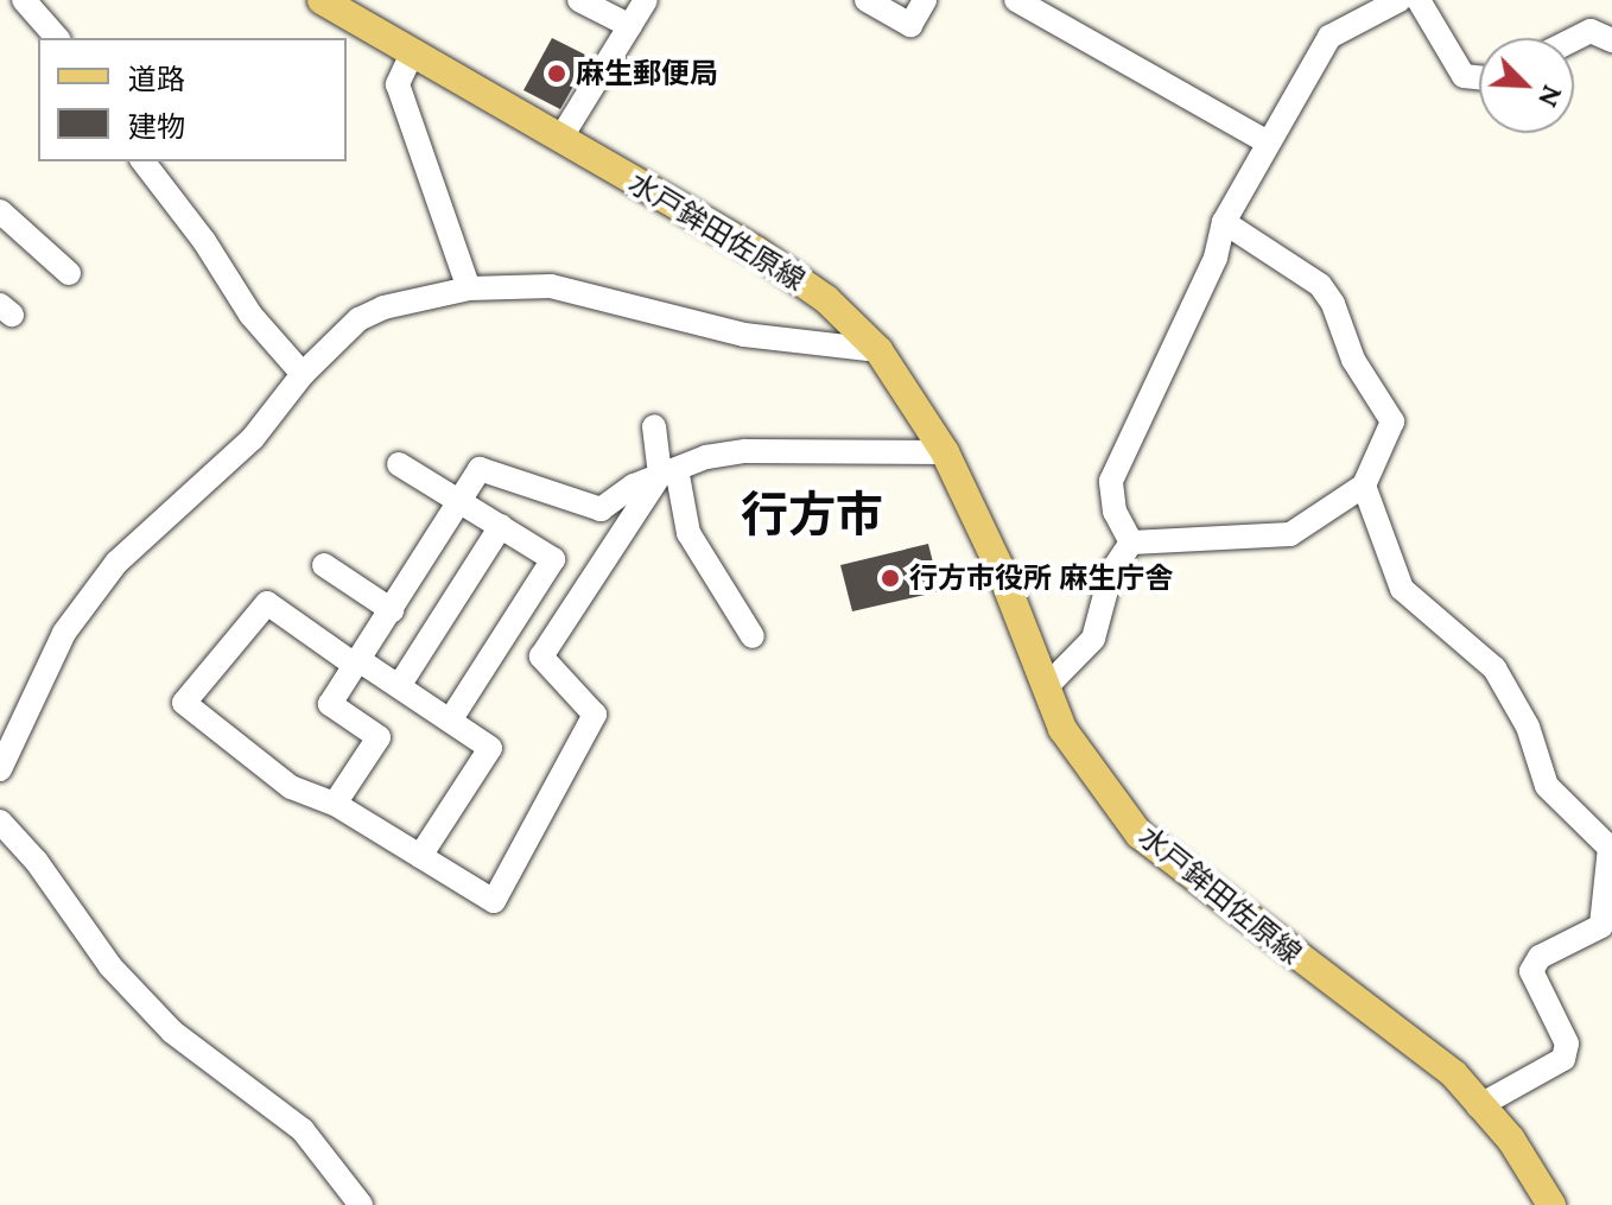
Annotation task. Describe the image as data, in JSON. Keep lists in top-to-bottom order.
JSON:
{
  "streets": {
    "main road": ["水戸鉾田佐原線"]
  },
  "districts": ["行方市"],
  "places": ["麻生郵便局", "行方市役所 麻生庁舎"],
  "legend": ["道路", "建物"],
  "north": "bottom right"
}
